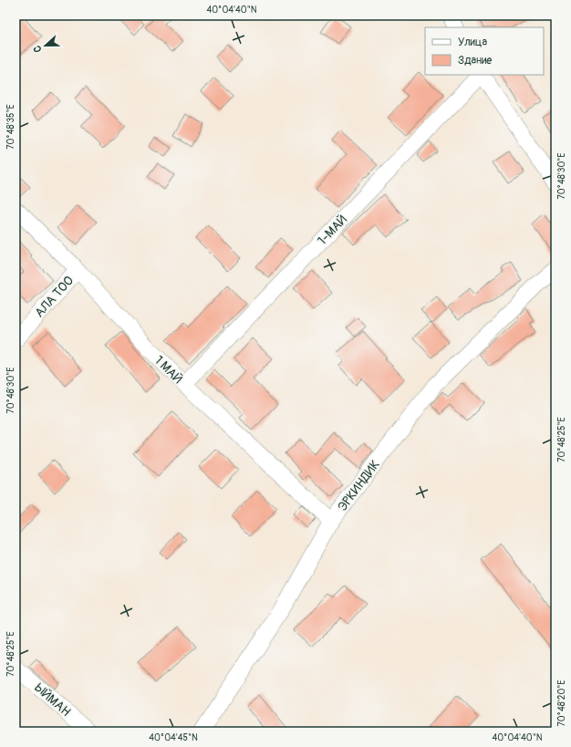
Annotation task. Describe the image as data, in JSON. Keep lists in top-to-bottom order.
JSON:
{
  "streets": {
    "street": [
      "1-МАЙ",
      "АЛА ТОО",
      "1 МАЙ",
      "ЭРКИНДИК",
      "ЫЙМАН"
    ]
  },
  "crossings": [
    ["1-МАЙ", "1 МАЙ"],
    ["АЛА ТОО", "1 МАЙ"],
    ["1 МАЙ", "ЭРКИНДИК"]
  ],
  "legend": ["Улица", "Здание"],
  "north": "left",
  "coordinates": [
    "40°04'40\"N",
    "70°48'35\"E",
    "70°48'30\"E",
    "70°48'25\"E",
    "70°48'20\"E",
    "40°04'45\"N"
  ]
}
